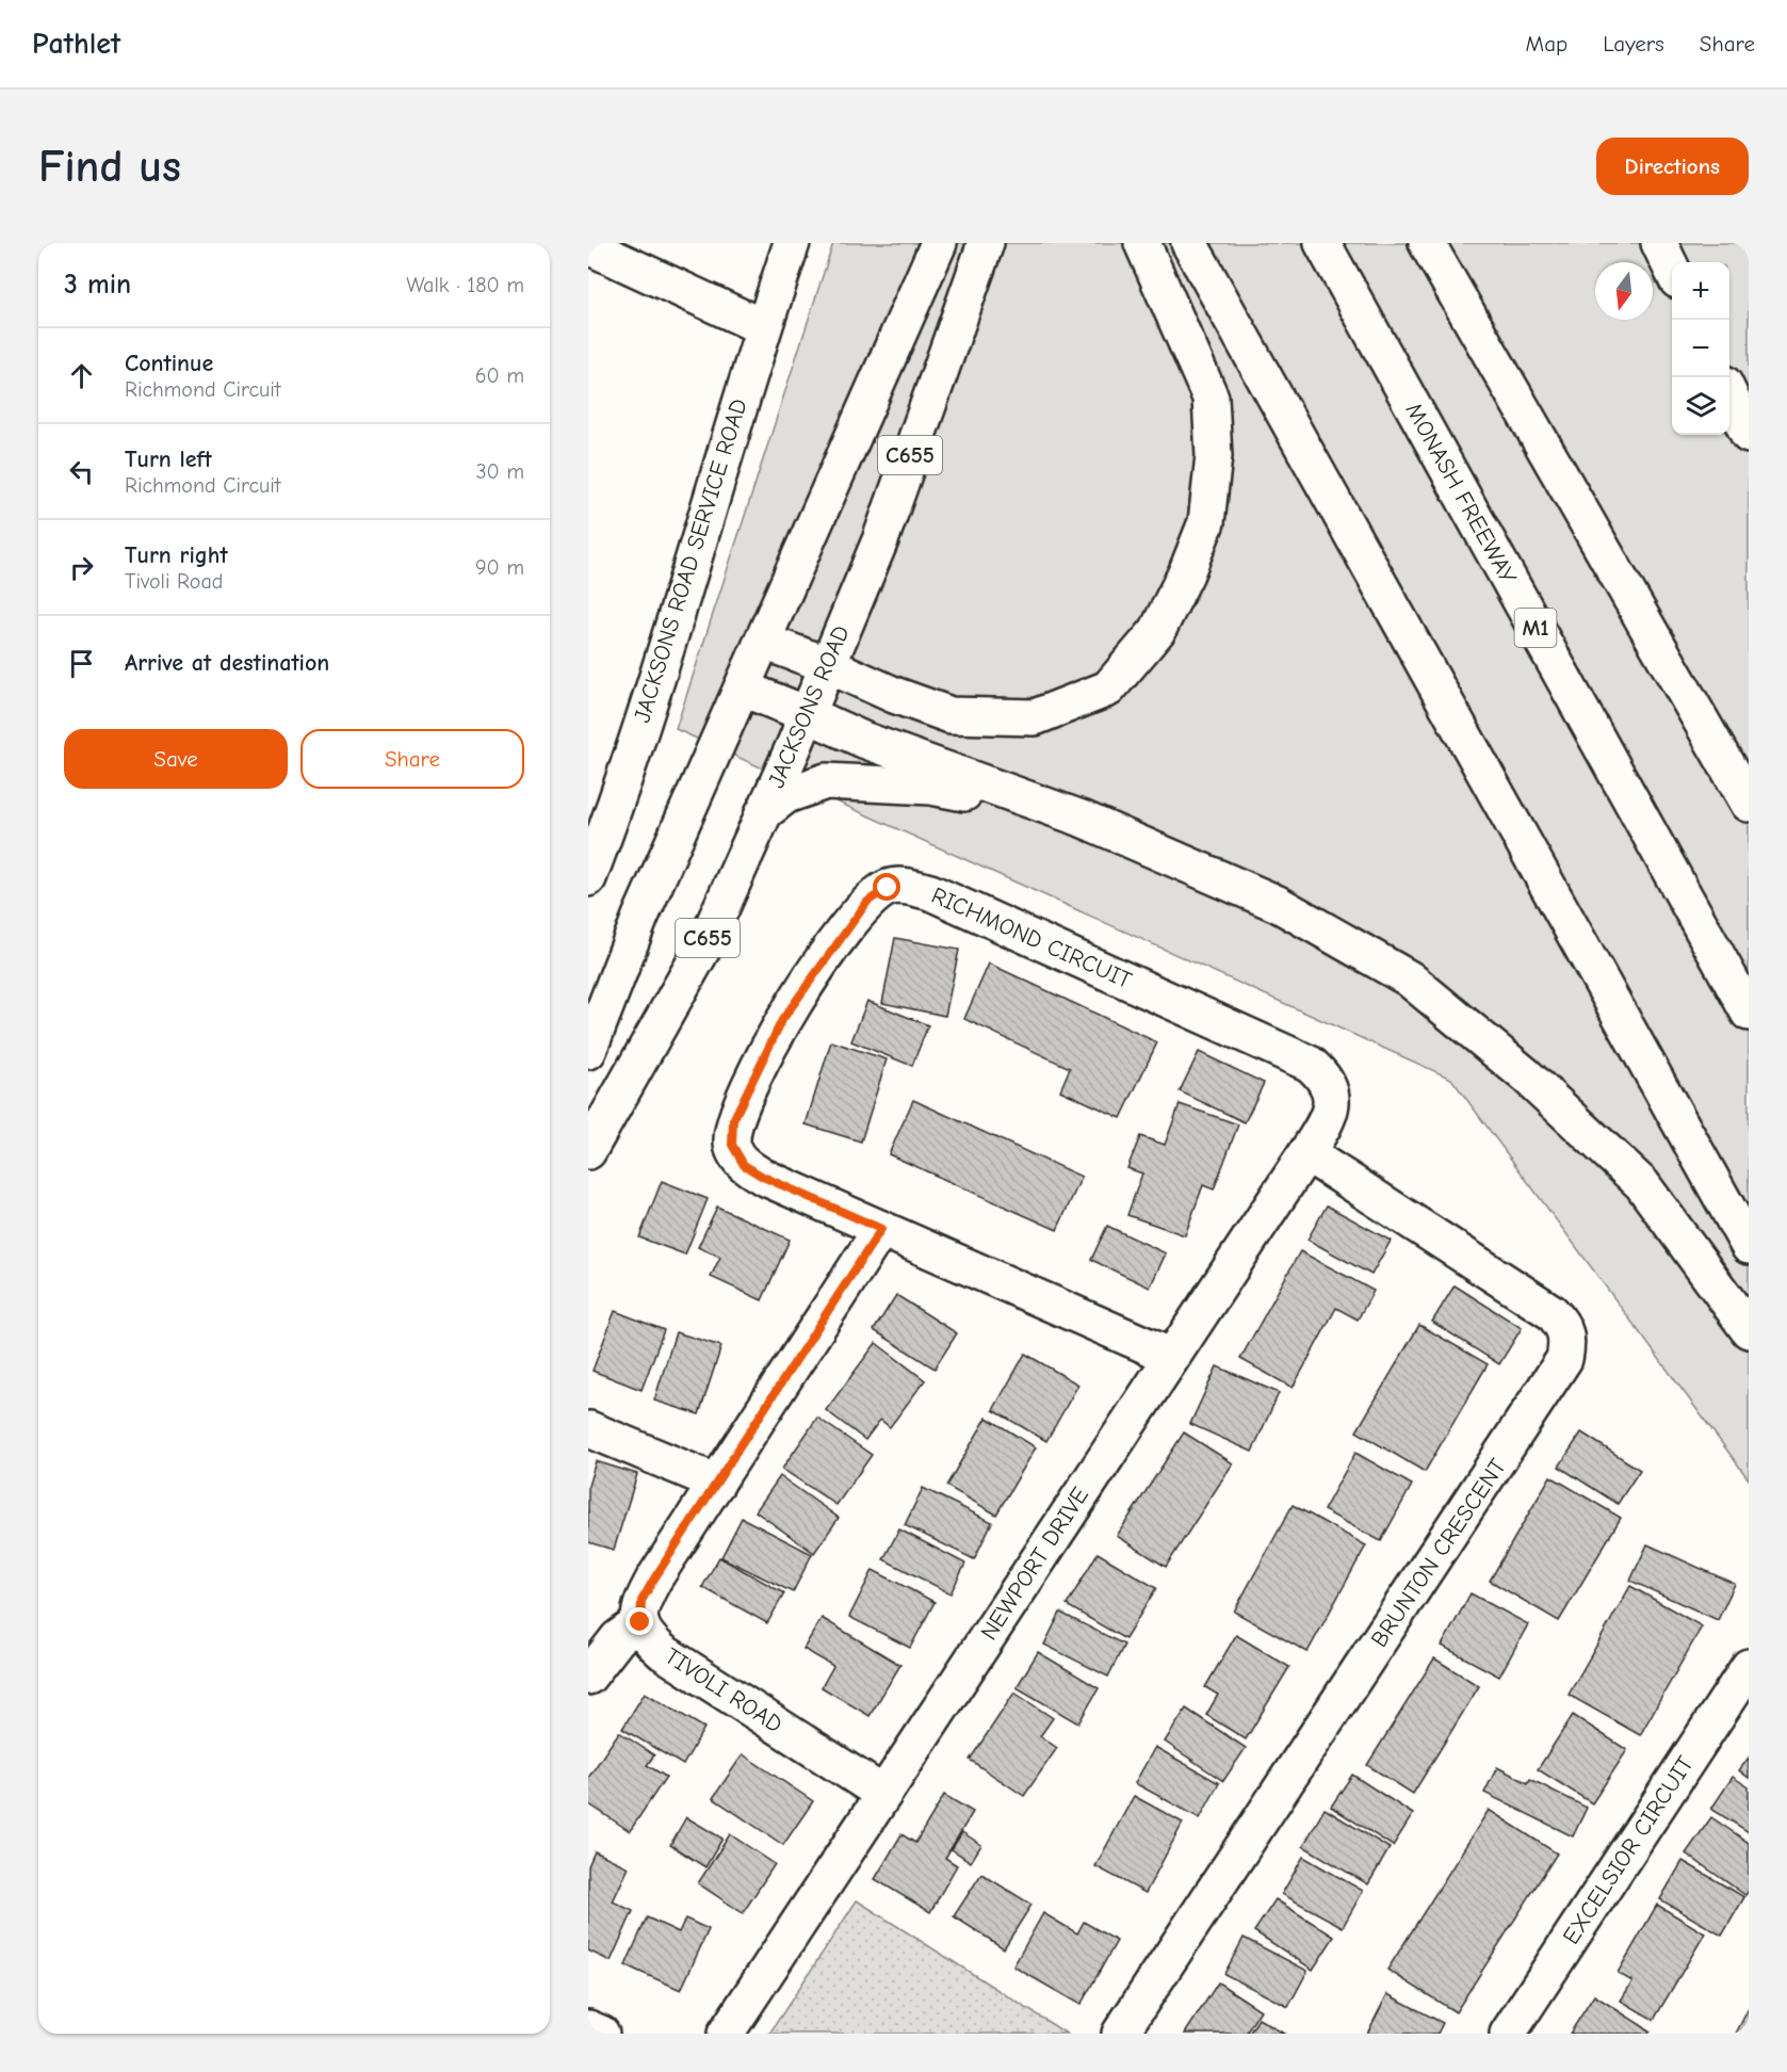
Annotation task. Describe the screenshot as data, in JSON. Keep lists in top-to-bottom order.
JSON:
{
  "streets": {
    "main road": [
      "C655",
      "MONASH FREEWAY",
      "JACKSONS ROAD SERVICE ROAD",
      "M1",
      "JACKSONS ROAD",
      "RICHMOND CIRCUIT",
      "BRUNTON CRESCENT",
      "NEWPORT DRIVE",
      "TIVOLI ROAD",
      "EXCELSIOR CIRCUIT"
    ]
  },
  "crossings": [
    ["RICHMOND CIRCUIT", "NEWPORT DRIVE"],
    ["BRUNTON CRESCENT", "NEWPORT DRIVE"],
    ["NEWPORT DRIVE", "TIVOLI ROAD"]
  ],
  "north": "bottom",
  "page": {
    "header": "Pathlet",
    "nav": ["Map", "Layers", "Share"],
    "buttons": [
      "Directions",
      ["Save", "Share"]
    ],
    "title": "Find us",
    "heading": ["3 min", "Walk · 180 m"],
    "map_buttons": ["+", "−"],
    "list": [
      ["Continue", "Richmond Circuit", "60 m"],
      ["Turn left", "Richmond Circuit", "30 m"],
      ["Turn right", "Tivoli Road", "90 m"],
      "Arrive at destination"
    ]
  }
}
